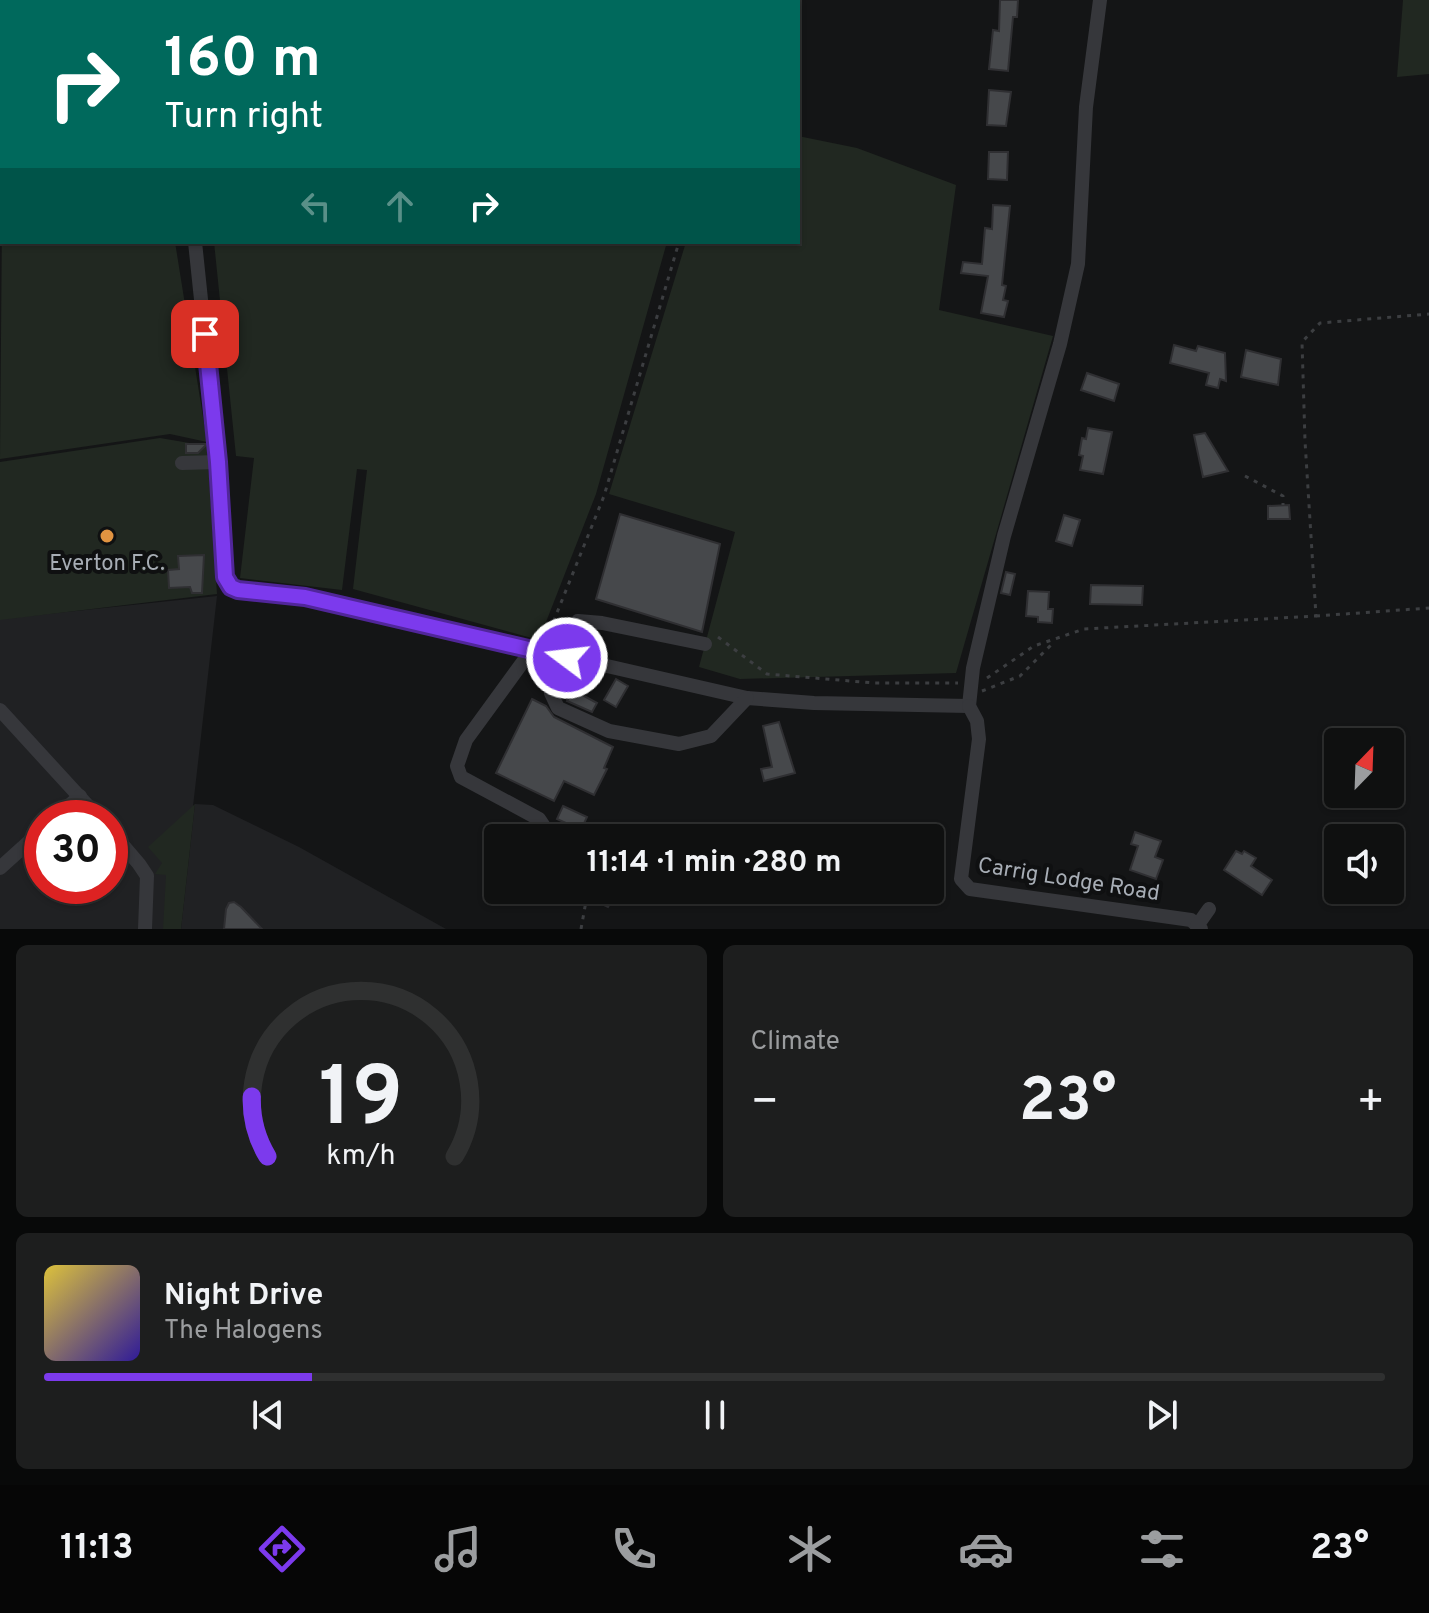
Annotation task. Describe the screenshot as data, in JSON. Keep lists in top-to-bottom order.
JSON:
{
  "streets": {
    "street": ["Carrig Lodge Road"]
  },
  "places": ["Everton F.C."],
  "north": "top right",
  "page": {
    "turn": ["160 m", "Turn right"],
    "limit": "30",
    "trip": "11:14 · 1 min · 280 m",
    "tile": "Climate",
    "heat": ["−", "23°", "+"],
    "song": ["Night Drive", "The Halogens"],
    "tabs": ["11:13", "23°"],
    "gauge": ["19", "km/h"]
  }
}
